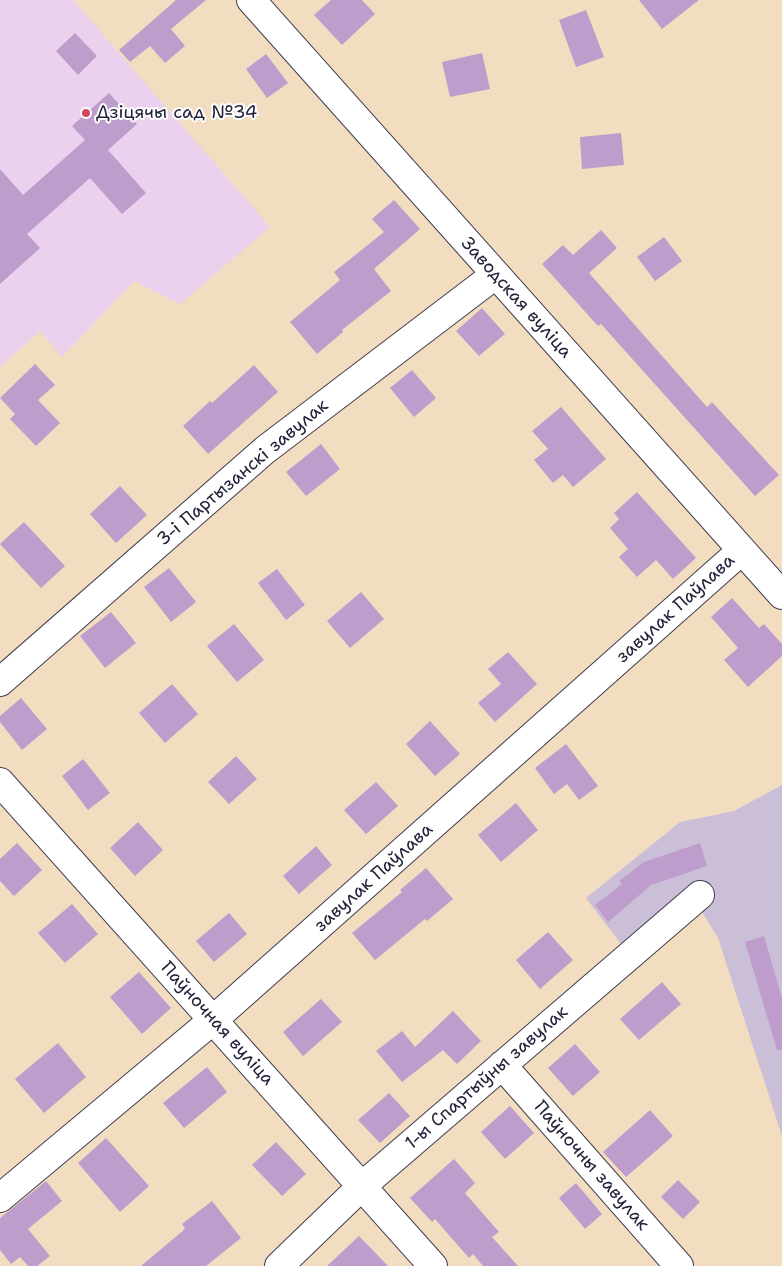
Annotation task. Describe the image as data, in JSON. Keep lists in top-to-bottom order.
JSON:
{
  "streets": {
    "street": [
      "Заводская вуліца",
      "3-і Партызанскі завулак",
      "завулак Паўлава",
      "Паўночная вуліца",
      "1-ы Спартыўны завулак",
      "Паўночны завулак"
    ]
  },
  "crossings": [
    ["Заводская вуліца", "3-і Партызанскі завулак"],
    ["Заводская вуліца", "завулак Паўлава"],
    ["завулак Паўлава", "Паўночная вуліца"],
    ["Паўночная вуліца", "1-ы Спартыўны завулак"],
    ["1-ы Спартыўны завулак", "Паўночны завулак"]
  ],
  "places": ["Дзіцячы сад №34"]
}
